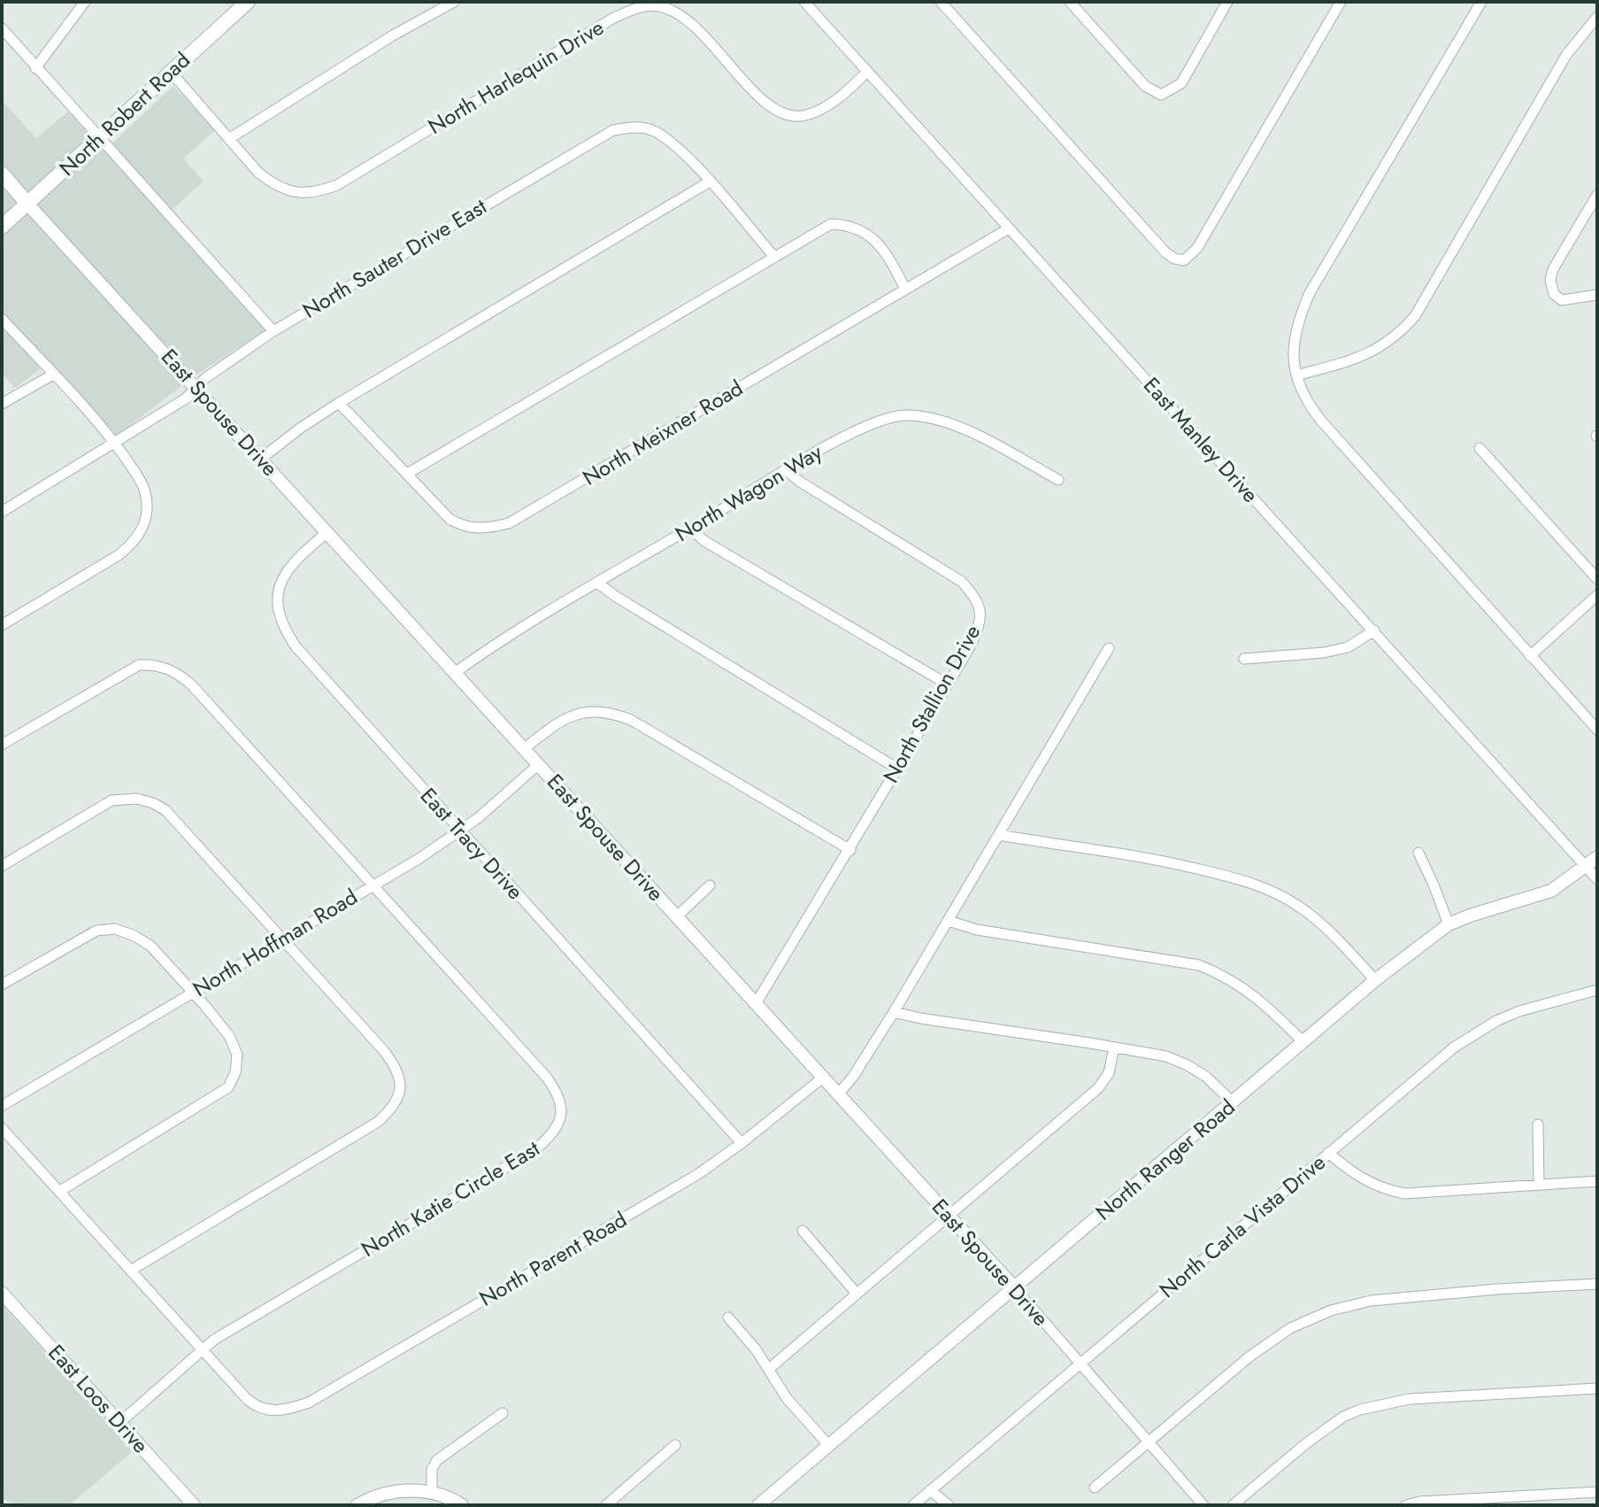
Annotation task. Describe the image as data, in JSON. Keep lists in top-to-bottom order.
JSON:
{
  "streets": {
    "main road": ["North Robert Road", "East Spouse Drive"],
    "street": [
      "North Harlequin Drive",
      "North Sauter Drive East",
      "North Meixner Road",
      "East Manley Drive",
      "North Wagon Way",
      "North Stallion Drive",
      "East Tracy Drive",
      "North Hoffman Road",
      "North Ranger Road",
      "North Katie Circle East",
      "North Carla Vista Drive",
      "North Parent Road",
      "East Loos Drive"
    ]
  },
  "crossings": [
    ["North Harlequin Drive", "North Robert Road"],
    ["North Harlequin Drive", "East Manley Drive"],
    ["North Robert Road", "East Spouse Drive"],
    ["North Sauter Drive East", "East Spouse Drive"],
    ["East Spouse Drive", "North Wagon Way"],
    ["East Spouse Drive", "North Stallion Drive"],
    ["East Spouse Drive", "East Tracy Drive"],
    ["East Spouse Drive", "North Hoffman Road"],
    ["East Spouse Drive", "North Ranger Road"],
    ["East Spouse Drive", "North Carla Vista Drive"],
    ["East Spouse Drive", "North Parent Road"],
    ["North Meixner Road", "East Manley Drive"],
    ["East Manley Drive", "North Ranger Road"],
    ["North Wagon Way", "North Stallion Drive"],
    ["East Tracy Drive", "North Hoffman Road"],
    ["East Tracy Drive", "North Parent Road"],
    ["North Hoffman Road", "North Katie Circle East"],
    ["North Katie Circle East", "North Parent Road"],
    ["North Katie Circle East", "East Loos Drive"]
  ]
}
